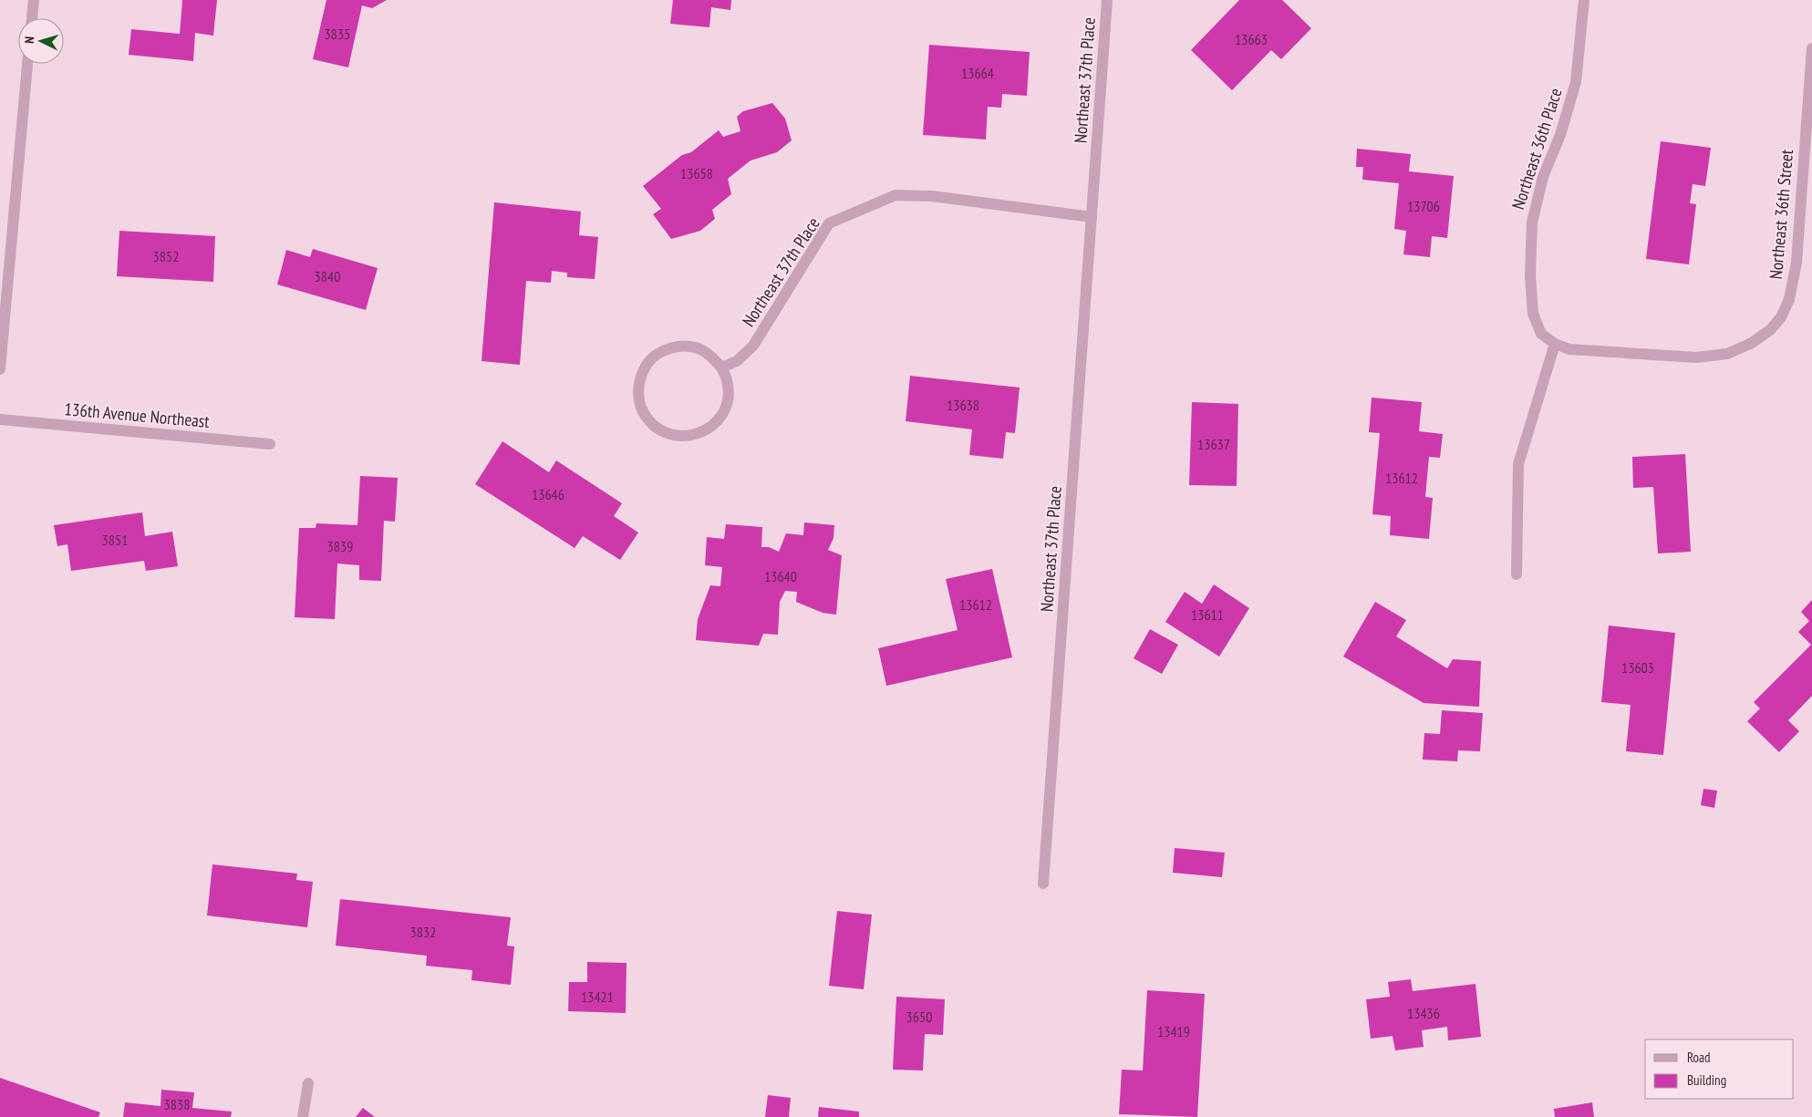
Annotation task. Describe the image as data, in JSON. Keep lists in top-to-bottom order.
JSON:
{
  "streets": {
    "street": [
      "Northeast 37th Place",
      "Northeast 36th Place",
      "Northeast 36th Street",
      "136th Avenue Northeast"
    ]
  },
  "crossings": [
    ["Northeast 36th Place", "Northeast 36th Street"]
  ],
  "house_numbers": [
    "3835",
    "13663",
    "13664",
    "13658",
    "13706",
    "3852",
    "3840",
    "13638",
    "13637",
    "13612",
    "13646",
    "3851",
    "3839",
    "13640",
    "13612",
    "13611",
    "13603",
    "3832",
    "13421",
    "13436",
    "3650",
    "13419",
    "3838"
  ],
  "legend": ["Road", "Building"],
  "north": "left"
}
